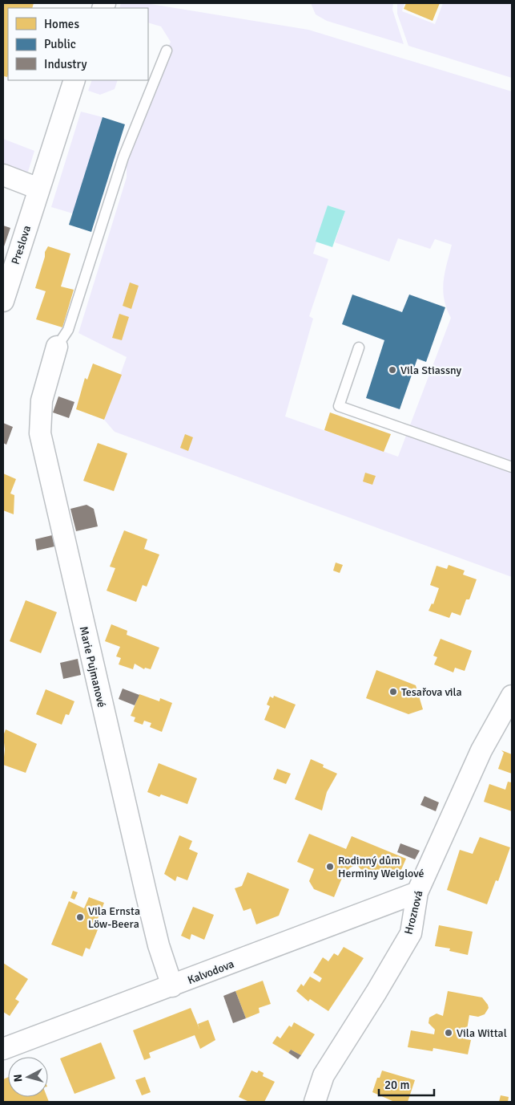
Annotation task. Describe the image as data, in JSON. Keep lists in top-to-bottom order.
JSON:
{
  "streets": {
    "street": [
      "Preslova",
      "Marie Pujmanové",
      "Hroznová",
      "Kalvodova"
    ]
  },
  "crossings": [
    ["Marie Pujmanové", "Kalvodova"],
    ["Hroznová", "Kalvodova"]
  ],
  "places": [
    "Vila Stiassny",
    "Tesařova vila",
    "Rodinný dům Herminy Weiglové",
    "Vila Ernsta Löw-Beera",
    "Vila Wittal"
  ],
  "legend": ["Homes", "Public", "Industry"],
  "scale_bar": "20 m",
  "north": "left"
}
